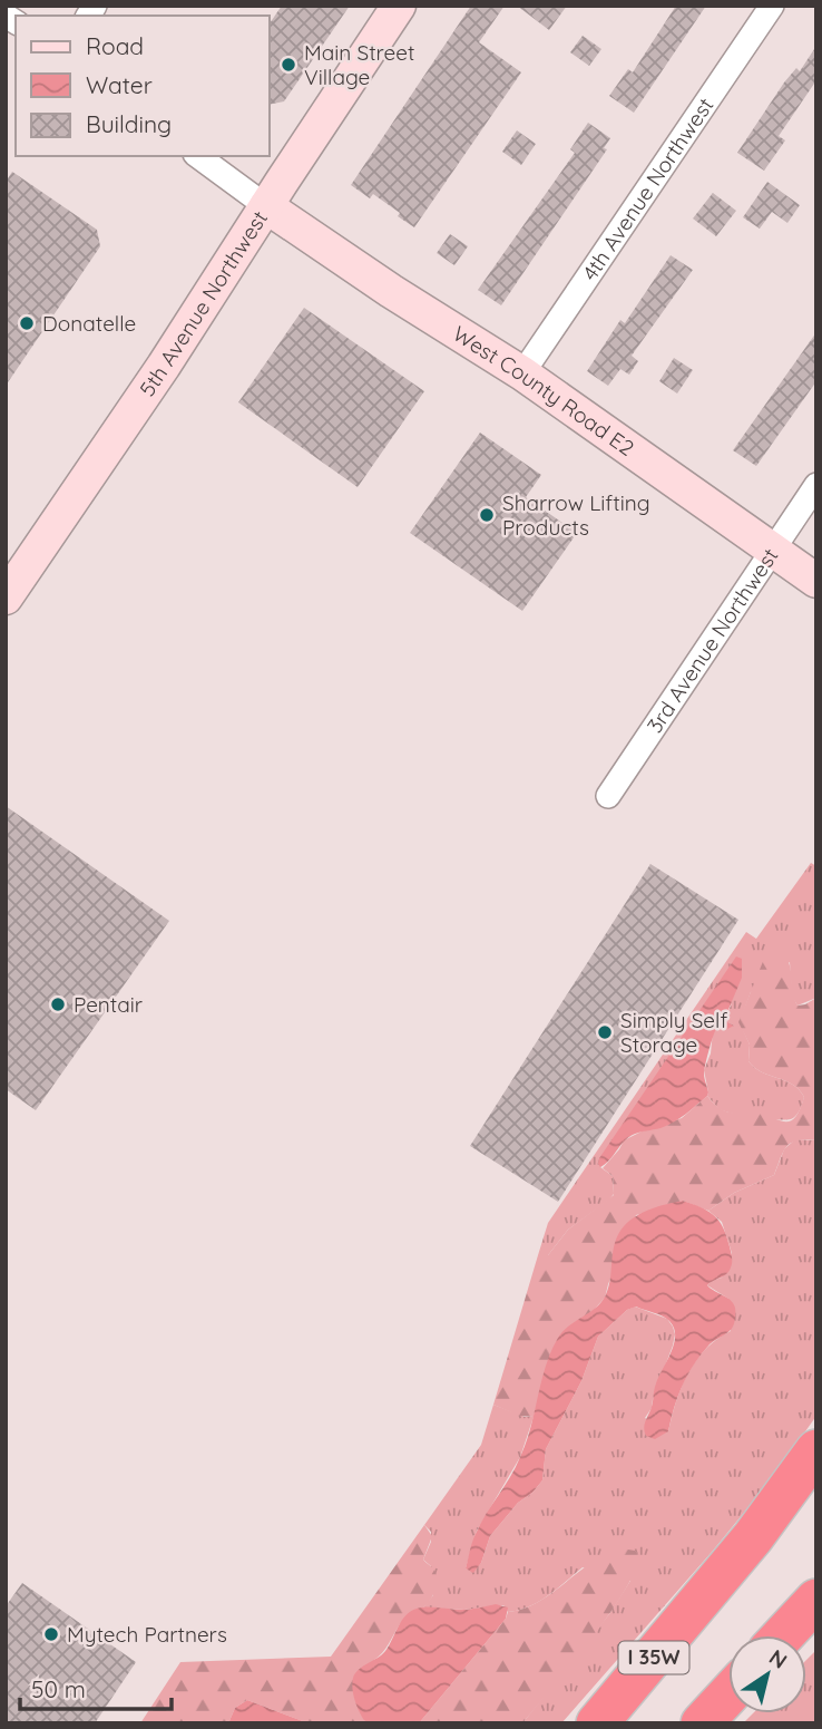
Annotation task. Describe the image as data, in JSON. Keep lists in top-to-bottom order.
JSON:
{
  "streets": {
    "highway": ["I 35W"],
    "street": [
      "4th Avenue Northwest",
      "5th Avenue Northwest",
      "West County Road E2",
      "3rd Avenue Northwest"
    ]
  },
  "crossings": [
    ["4th Avenue Northwest", "West County Road E2"],
    ["5th Avenue Northwest", "West County Road E2"],
    ["West County Road E2", "3rd Avenue Northwest"]
  ],
  "places": [
    "Main Street Village",
    "Donatelle",
    "Sharrow Lifting Products",
    "Pentair",
    "Simply Self Storage",
    "Mytech Partners"
  ],
  "legend": ["Road", "Water", "Building"],
  "scale_bar": "50 m",
  "north": "top right"
}
